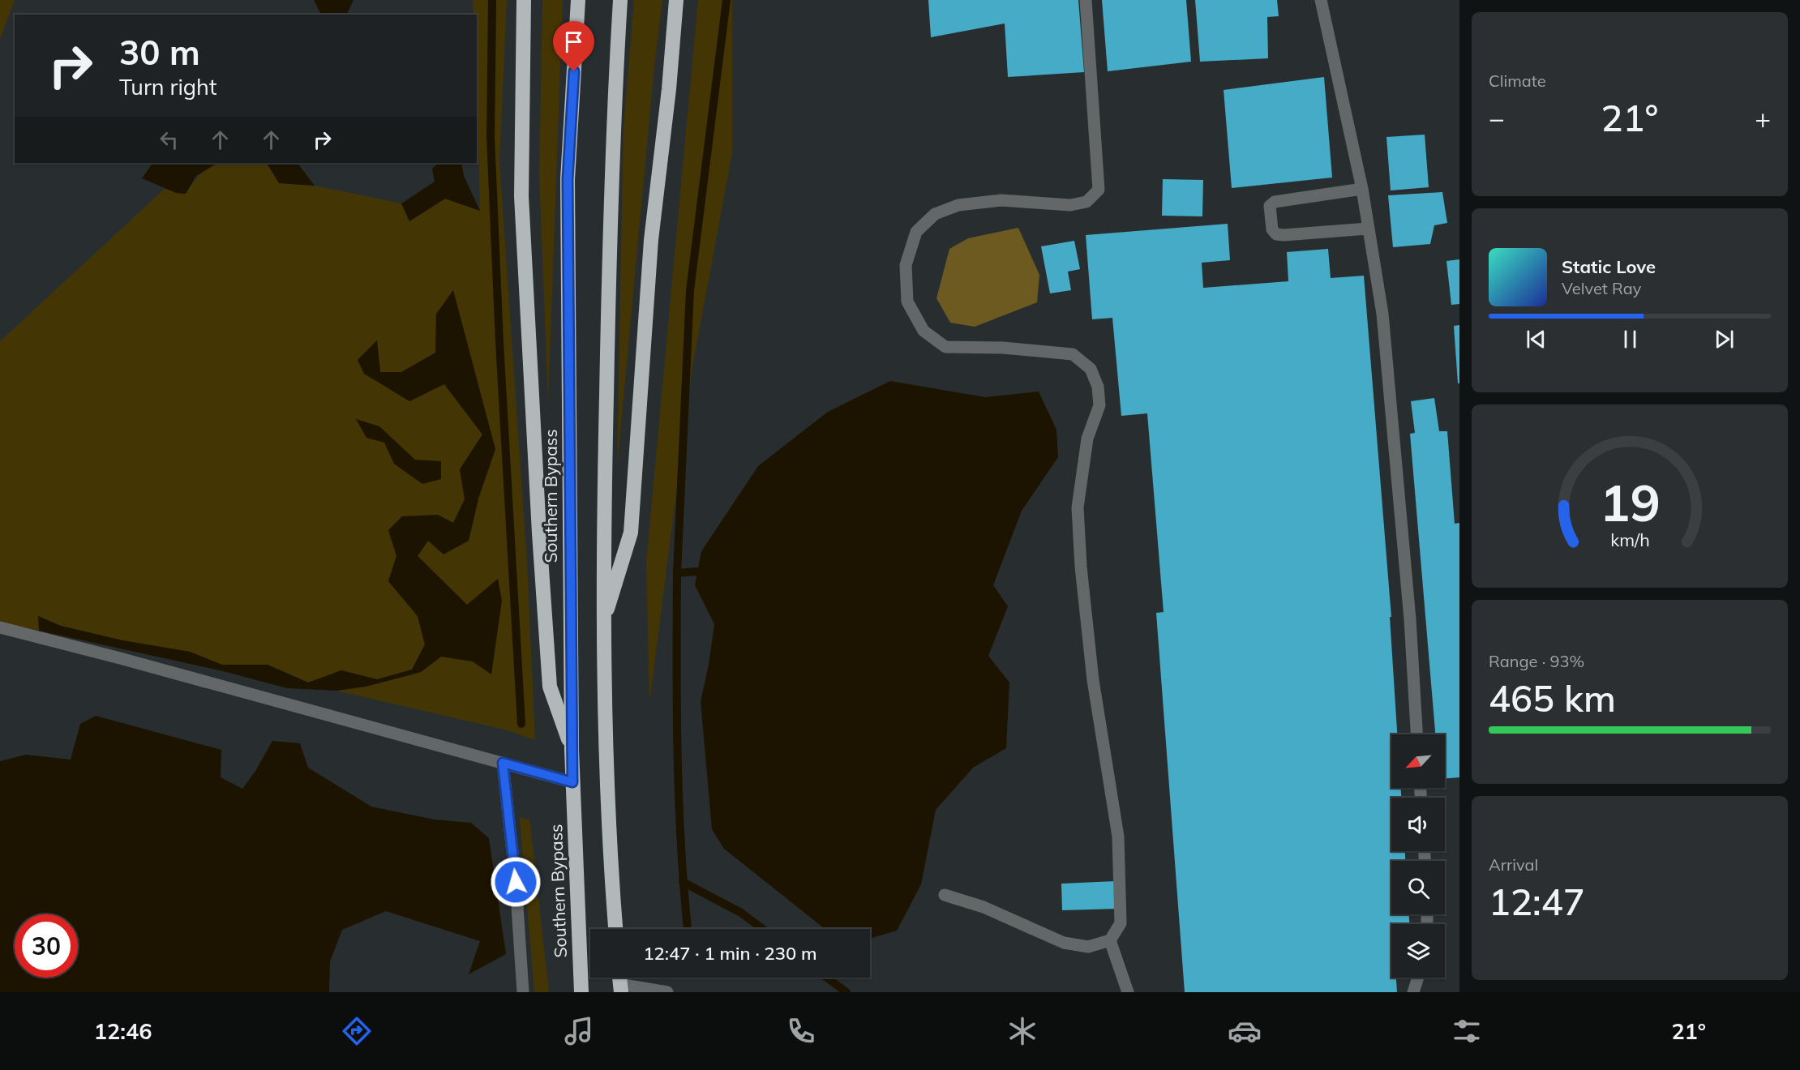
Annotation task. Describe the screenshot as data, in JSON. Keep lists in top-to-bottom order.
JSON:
{
  "streets": {
    "highway": ["Southern Bypass"]
  },
  "north": "bottom left",
  "page": {
    "tile": [
      "Climate",
      ["Range · 93%", "465 km"],
      ["Arrival", "12:47"]
    ],
    "turn": ["30 m", "Turn right"],
    "heat": ["−", "21°", "+"],
    "song": ["Static Love", "Velvet Ray"],
    "limit": "30",
    "trip": "12:47 · 1 min · 230 m",
    "tabs": ["12:46", "21°"],
    "gauge": ["19", "km/h"]
  }
}
